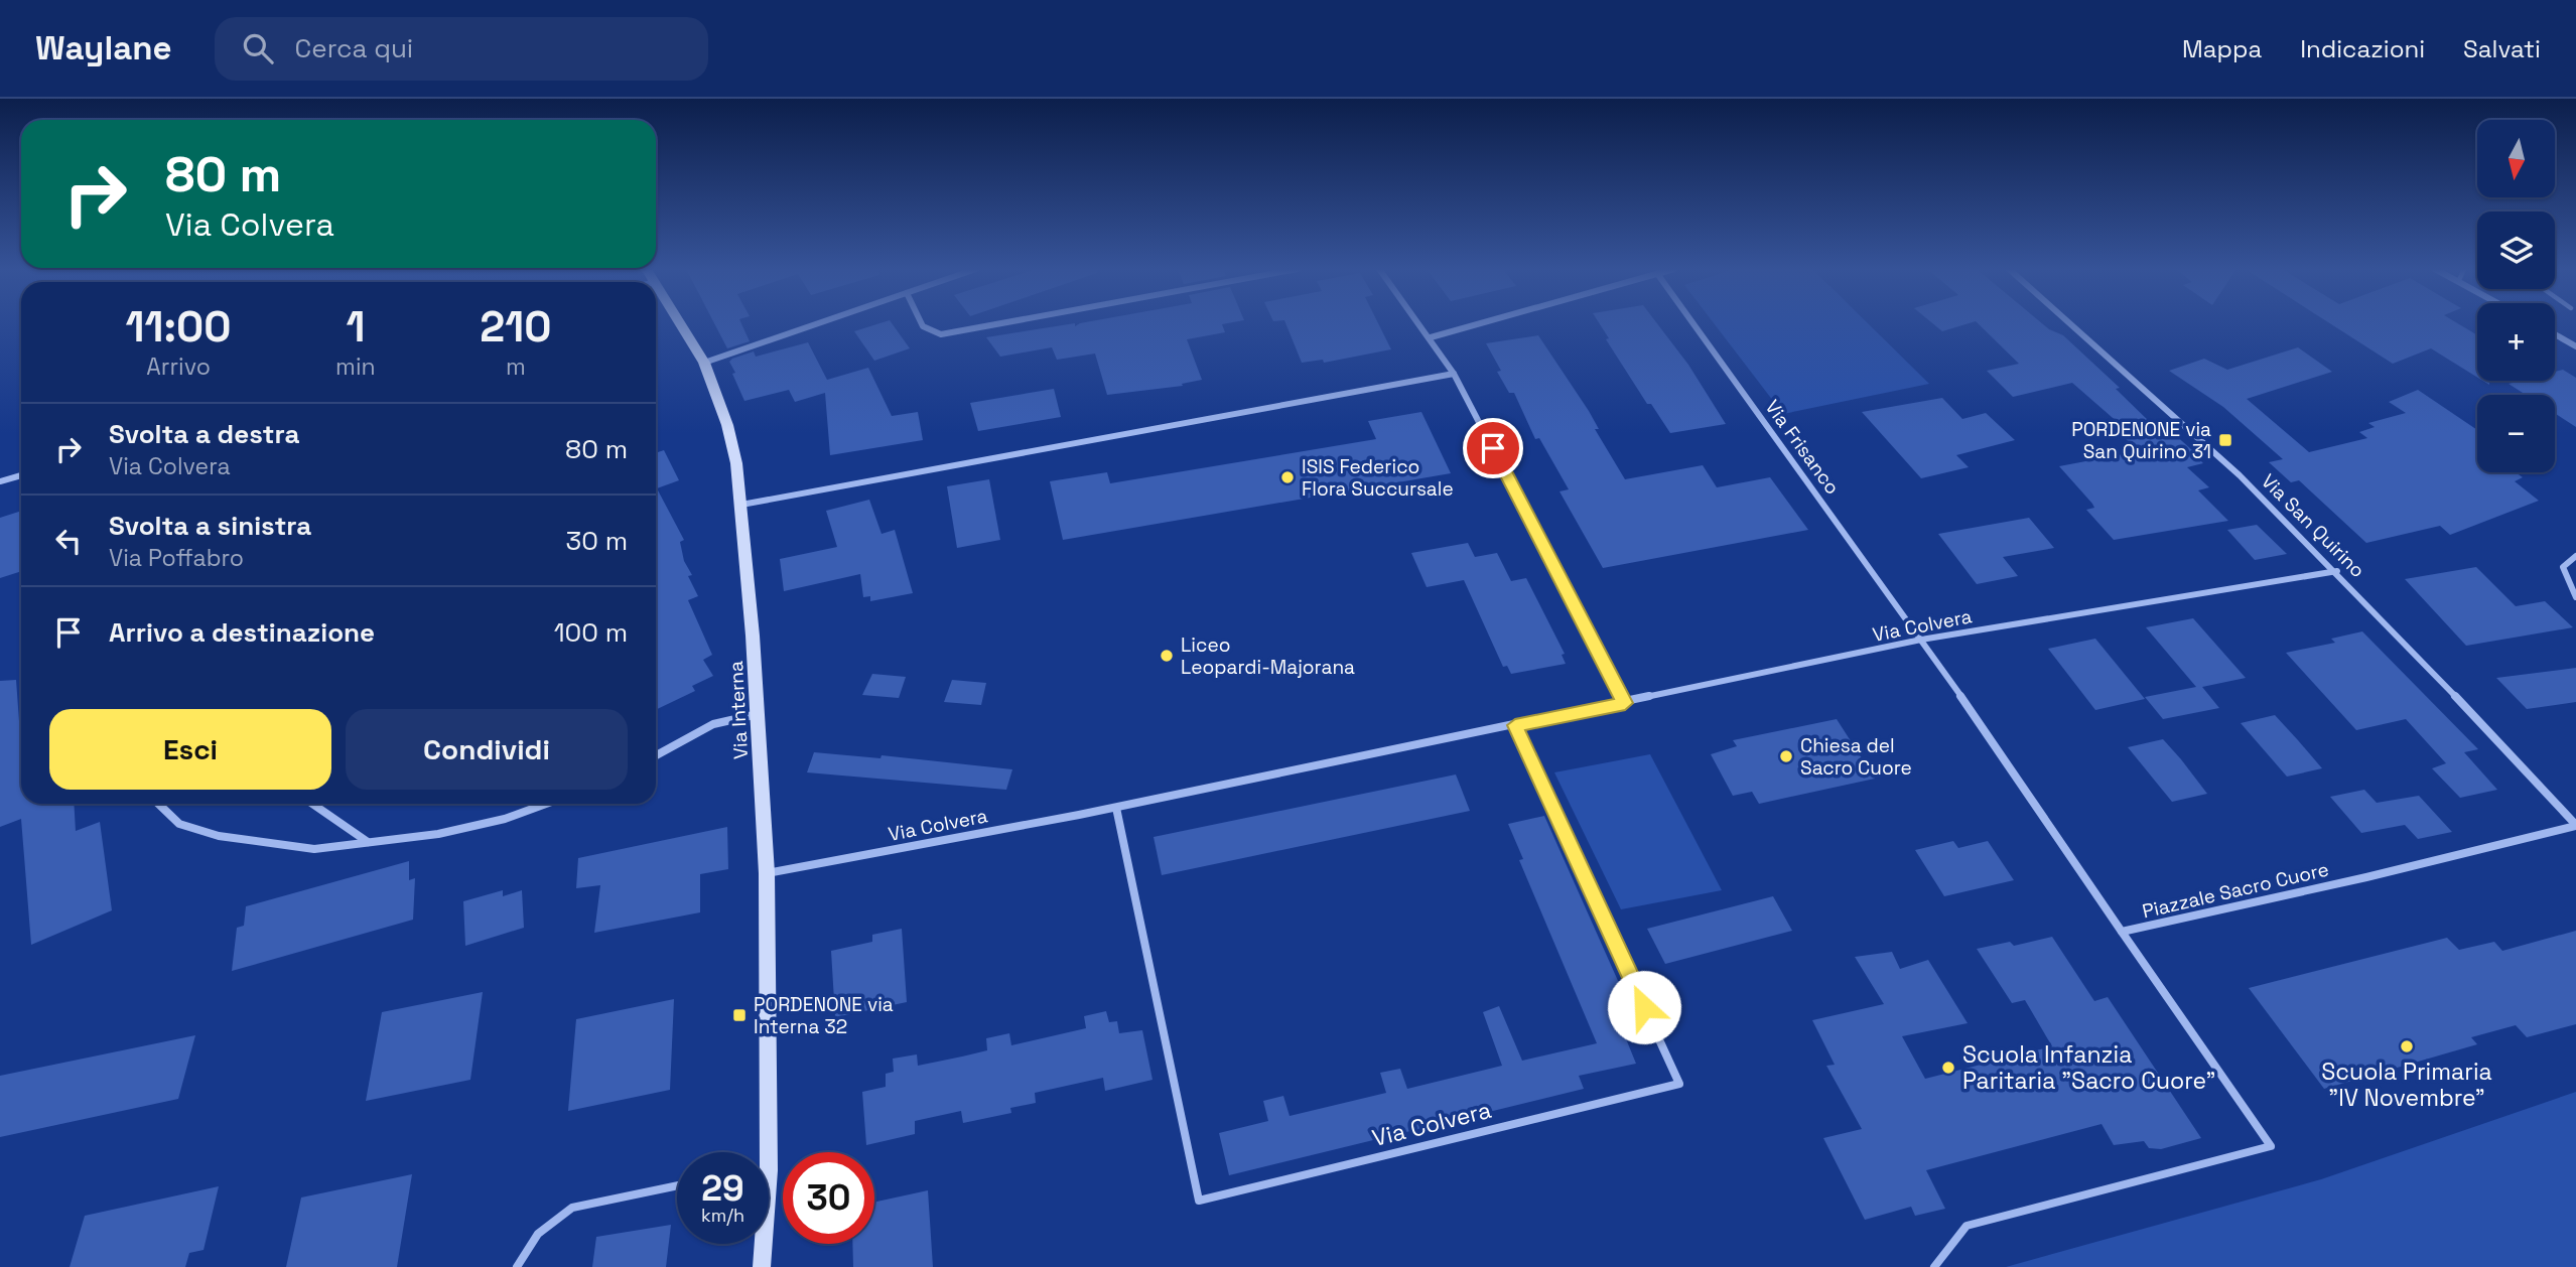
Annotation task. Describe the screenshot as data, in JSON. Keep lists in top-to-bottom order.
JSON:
{
  "streets": {
    "street": [
      "Via Frisanco",
      "Via San Quirino",
      "Via Colvera",
      "Via Interna",
      "Piazzale Sacro Cuore"
    ]
  },
  "crossings": [
    ["Via Frisanco", "Via Colvera"],
    ["Via Frisanco", "Piazzale Sacro Cuore"],
    ["Via San Quirino", "Via Colvera"],
    ["Via San Quirino", "Piazzale Sacro Cuore"],
    ["Via Colvera", "Via Interna"],
    ["Via Colvera", "Piazzale Sacro Cuore"]
  ],
  "places": {
    "transit": ["PORDENONE via San Quirino 31", "PORDENONE via Interna 32"],
    "other": [
      "ISIS Federico Flora Succursale",
      "Liceo Leopardi-Majorana",
      "Chiesa del Sacro Cuore",
      "Scuola Primaria \"IV Novembre\"",
      "Scuola Infanzia Paritaria \"Sacro Cuore\""
    ]
  },
  "north": "bottom",
  "page": {
    "header": "Waylane",
    "search": "Cerca qui",
    "nav": ["Mappa", "Indicazioni", "Salvati"],
    "map_buttons": ["+", "−"],
    "turn": ["80 m", "Via Colvera"],
    "eta": [
      "11:00",
      "Arrivo",
      "1",
      "min",
      "210",
      "m"
    ],
    "list": [
      {
        "name": "Svolta a destra",
        "note": "Via Colvera",
        "value": "80 m"
      },
      {
        "name": "Svolta a sinistra",
        "note": "Via Poffabro",
        "value": "30 m"
      },
      {
        "name": "Arrivo a destinazione",
        "value": "100 m"
      }
    ],
    "buttons": ["Esci", "Condividi"],
    "speed": "29 km/h",
    "limit": "30"
  }
}
